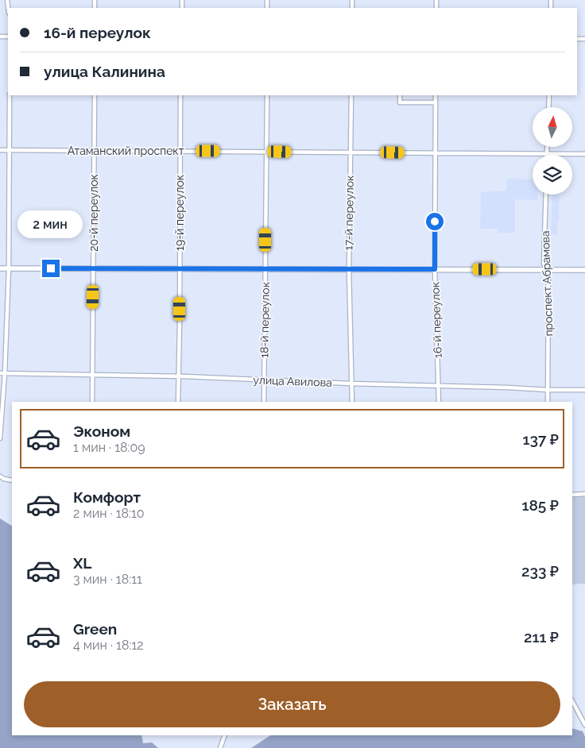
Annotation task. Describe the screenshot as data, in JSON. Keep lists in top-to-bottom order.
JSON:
{
  "streets": {
    "street": [
      "Атаманский проспект",
      "20-й переулок",
      "19-й переулок",
      "17-й переулок",
      "проспект Абрамова",
      "18-й переулок",
      "16-й переулок",
      "улица Авилова"
    ]
  },
  "crossings": [
    ["Атаманский проспект", "20-й переулок"],
    ["Атаманский проспект", "19-й переулок"],
    ["Атаманский проспект", "17-й переулок"],
    ["Атаманский проспект", "18-й переулок"],
    ["Атаманский проспект", "16-й переулок"],
    ["20-й переулок", "улица Авилова"],
    ["19-й переулок", "улица Авилова"],
    ["17-й переулок", "улица Авилова"],
    ["проспект Абрамова", "улица Авилова"],
    ["18-й переулок", "улица Авилова"],
    ["16-й переулок", "улица Авилова"]
  ],
  "north": "top",
  "page": {
    "banner": ["16-й переулок", "улица Калинина"],
    "bubble": "2 мин",
    "list": [
      {
        "name": "Эконом",
        "note": "1 мин · 18:09",
        "value": "137 ₽"
      },
      {
        "name": "Комфорт",
        "note": "2 мин · 18:10",
        "value": "185 ₽"
      },
      {
        "name": "XL",
        "note": "3 мин · 18:11",
        "value": "233 ₽"
      },
      {
        "name": "Green",
        "note": "4 мин · 18:12",
        "value": "211 ₽"
      }
    ],
    "buttons": "Заказать"
  }
}
